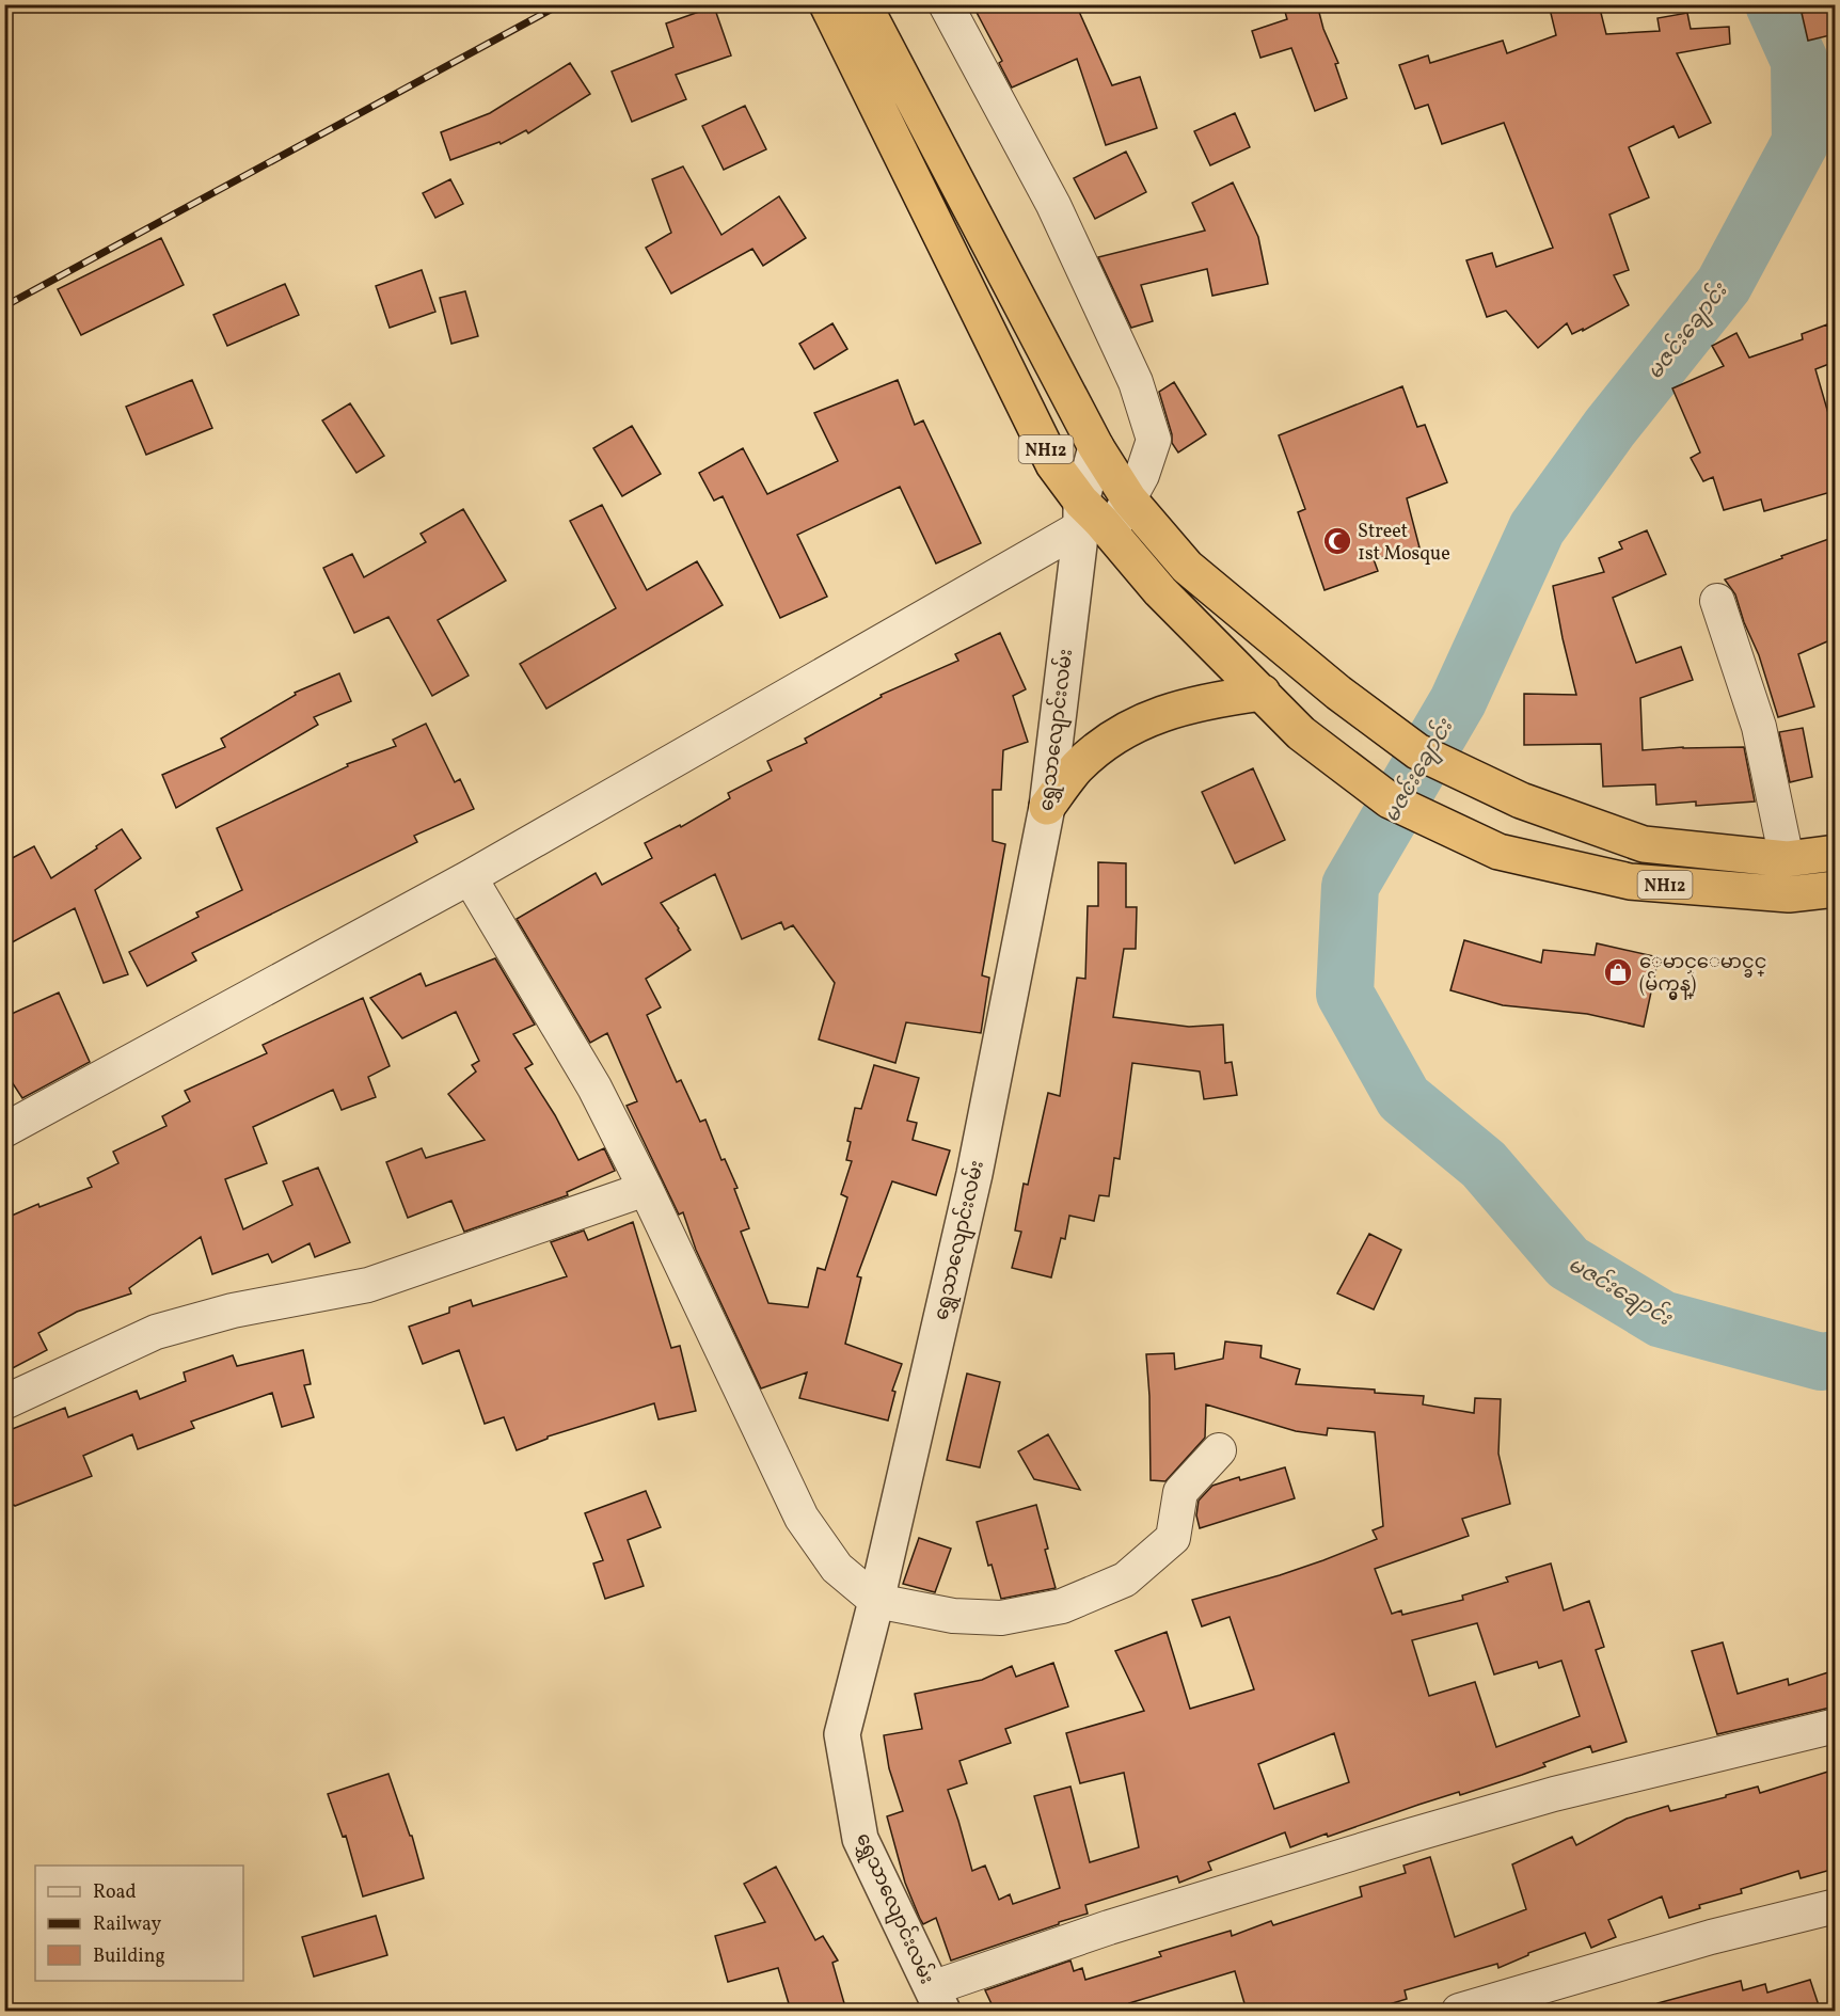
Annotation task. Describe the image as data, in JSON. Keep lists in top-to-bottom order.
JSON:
{
  "streets": {
    "highway": ["NH12"],
    "street": ["ရွှေသာလျောင်းလမ်း"]
  },
  "crossings": [
    ["NH12", "ရွှေသာလျောင်းလမ်း"]
  ],
  "water": ["မဇင်းချောင်း"],
  "places": {
    "mosque": ["Street 1st Mosque"],
    "shop": ["ေမာင္ေမာင္ခင္ (မ်က္မွန္)"]
  },
  "legend": ["Road", "Railway", "Building"]
}
